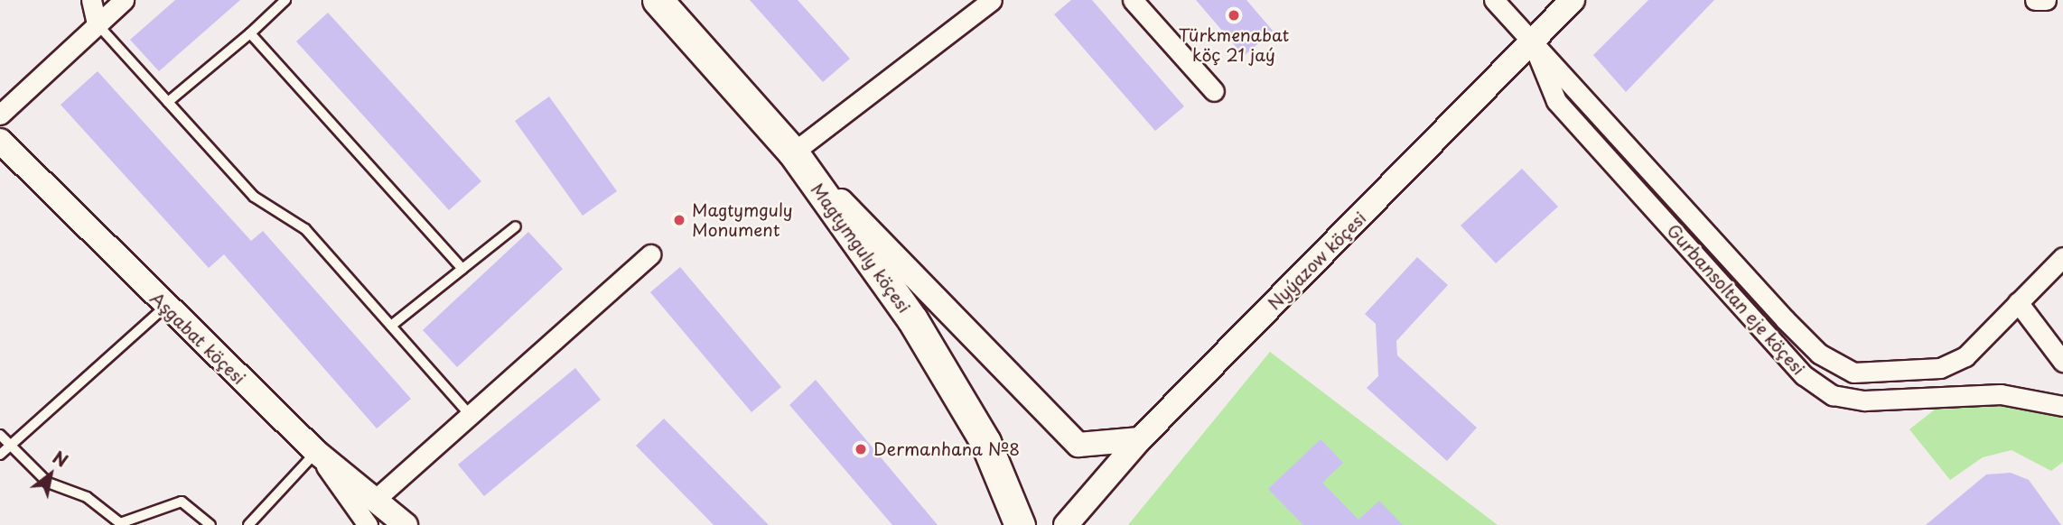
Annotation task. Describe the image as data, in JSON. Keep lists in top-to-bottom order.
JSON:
{
  "streets": {
    "main road": ["Magtymguly köçesi"],
    "street": ["Nyýazow köçesi", "Gurbansoltan eje köçesi", "Aşgabat köçesi"]
  },
  "crossings": [
    ["Nyýazow köçesi", "Gurbansoltan eje köçesi"]
  ],
  "places": ["Türkmenabat köç 21 jaý", "Magtymguly Monument", "Dermanhana №8"],
  "north": "top right"
}
